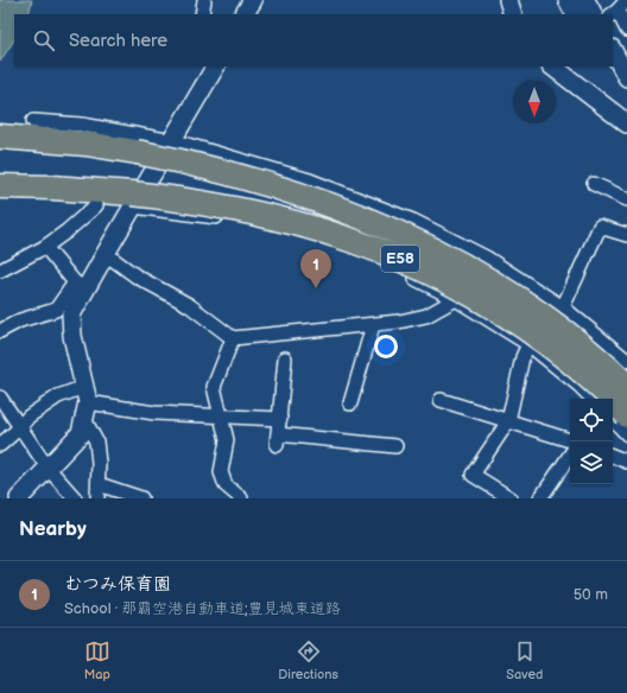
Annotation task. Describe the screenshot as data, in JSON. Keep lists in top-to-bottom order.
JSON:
{
  "streets": {
    "highway": ["E58"]
  },
  "north": "bottom",
  "page": {
    "search": "Search here",
    "pins": "1",
    "heading": "Nearby",
    "list": [
      {
        "mark": "1",
        "name": "むつみ保育園",
        "note": "School · 那覇空港自動車道;豊見城東道路",
        "value": "50 m"
      }
    ],
    "nav": ["Map", "Directions", "Saved"]
  }
}
